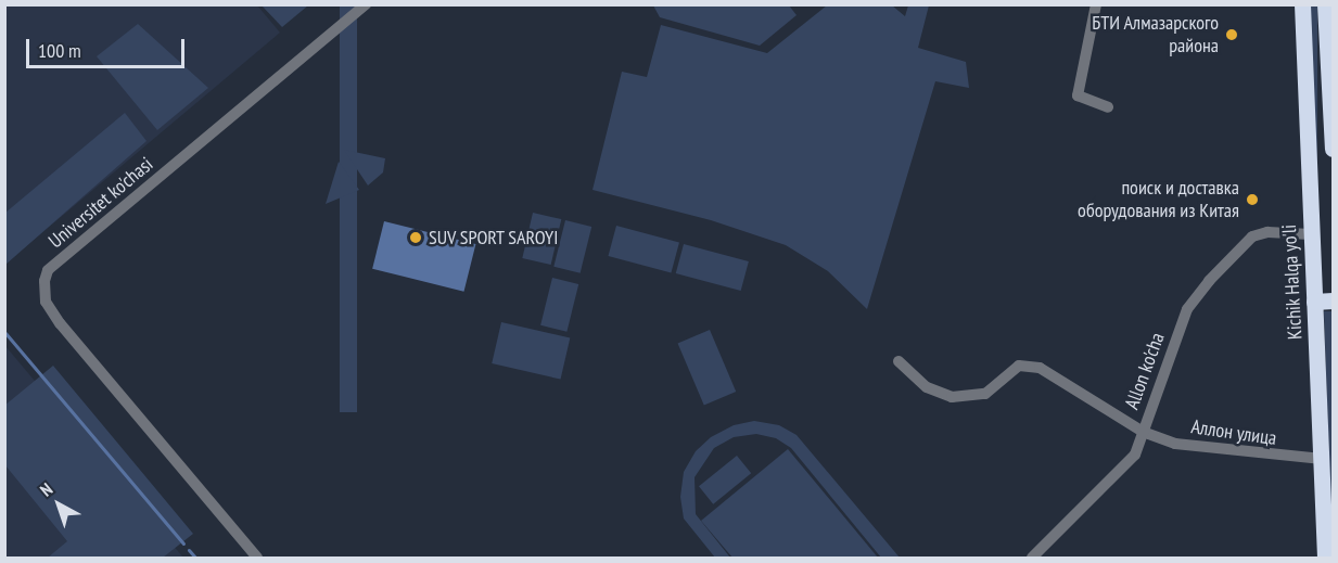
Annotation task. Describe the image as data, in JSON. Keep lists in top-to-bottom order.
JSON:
{
  "streets": {
    "highway": ["Kichik Halqa yo'li"],
    "street": ["Universitet ko'chasi", "Allon ko'cha", "Аллон улица"]
  },
  "crossings": [
    ["Kichik Halqa yo'li", "Allon ko'cha"],
    ["Kichik Halqa yo'li", "Аллон улица"],
    ["Allon ko'cha", "Аллон улица"]
  ],
  "places": ["БТИ Алмазарского района", "поиск и доставка оборудования из Китая", "SUV SPORT SAROYI"],
  "scale_bar": "100 m",
  "north": "top left"
}
